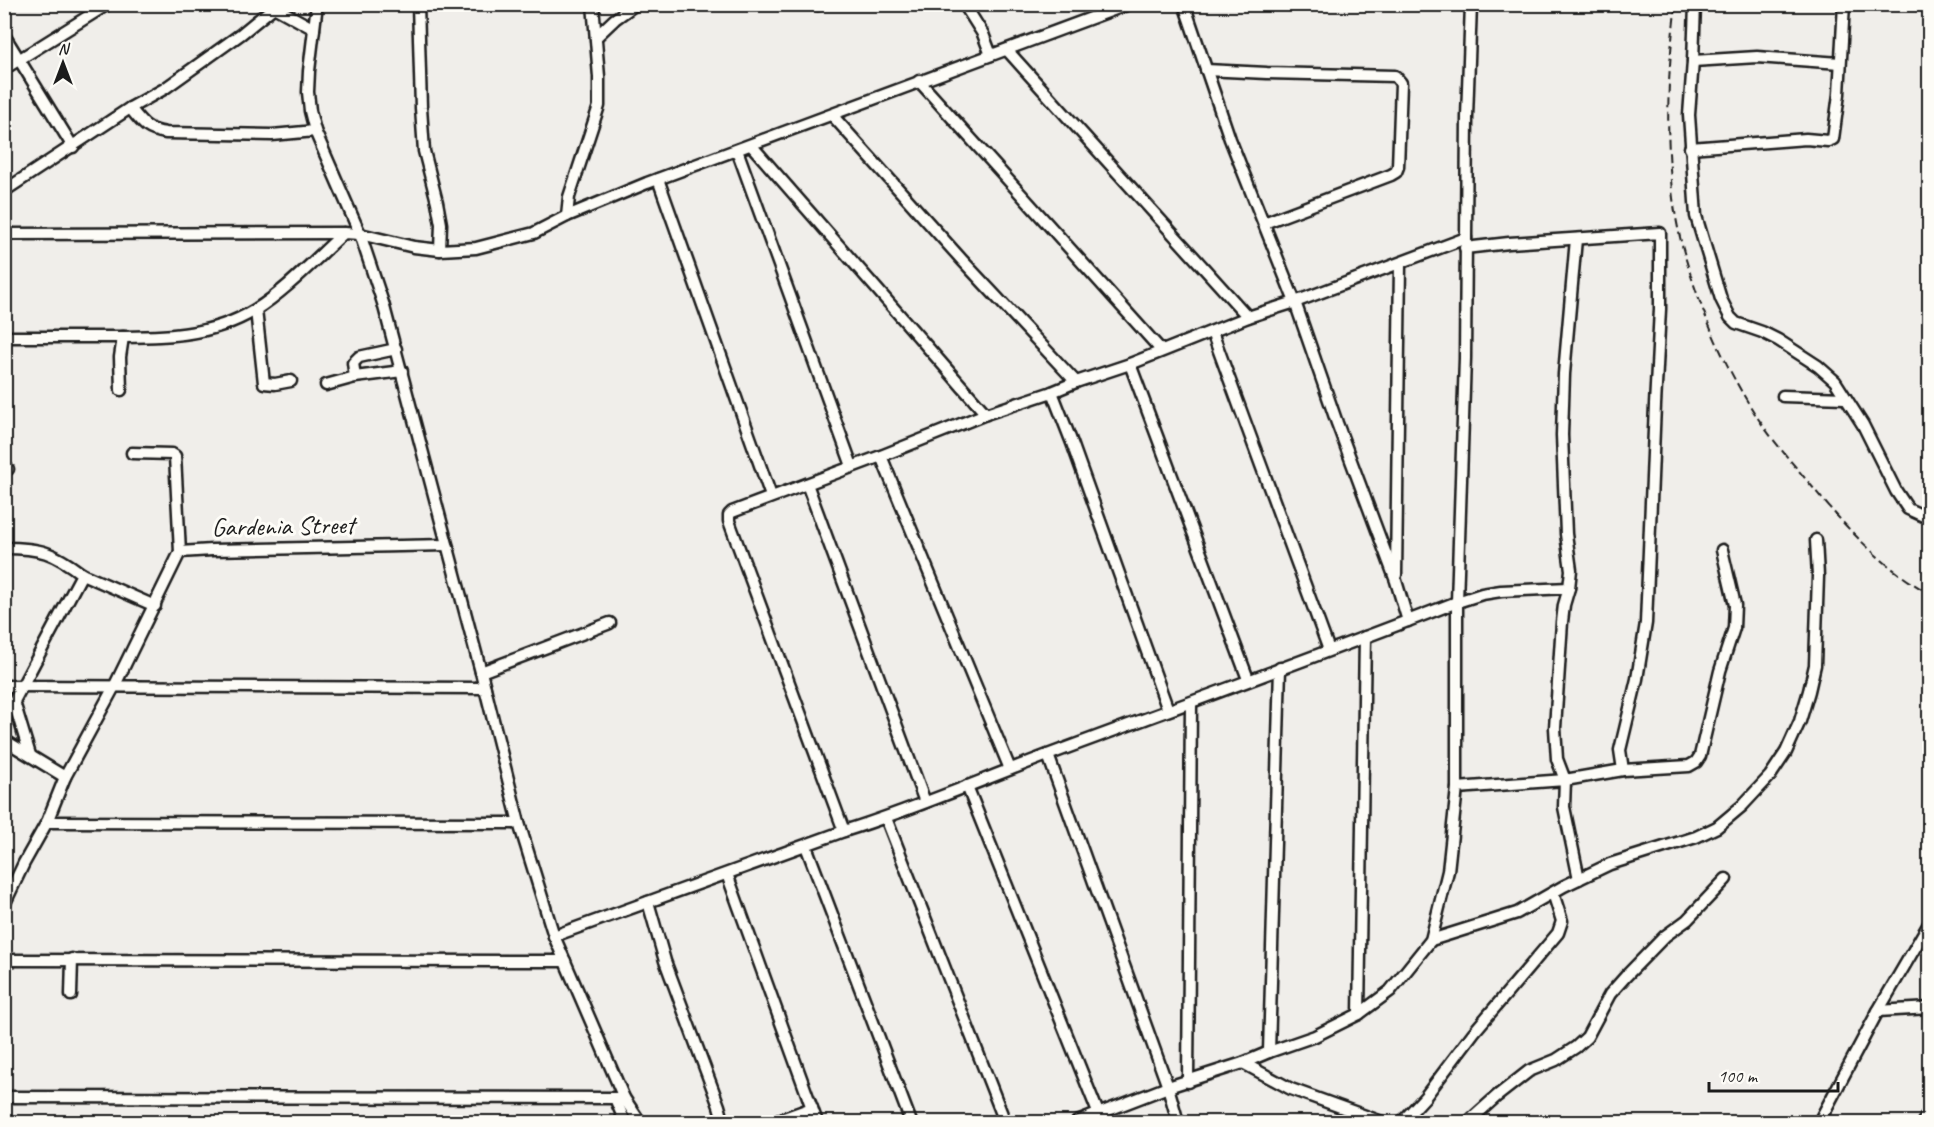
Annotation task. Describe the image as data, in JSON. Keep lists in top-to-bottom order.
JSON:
{
  "streets": {
    "street": ["Gardenia Street"]
  },
  "scale_bar": "100 m",
  "north": "top"
}
